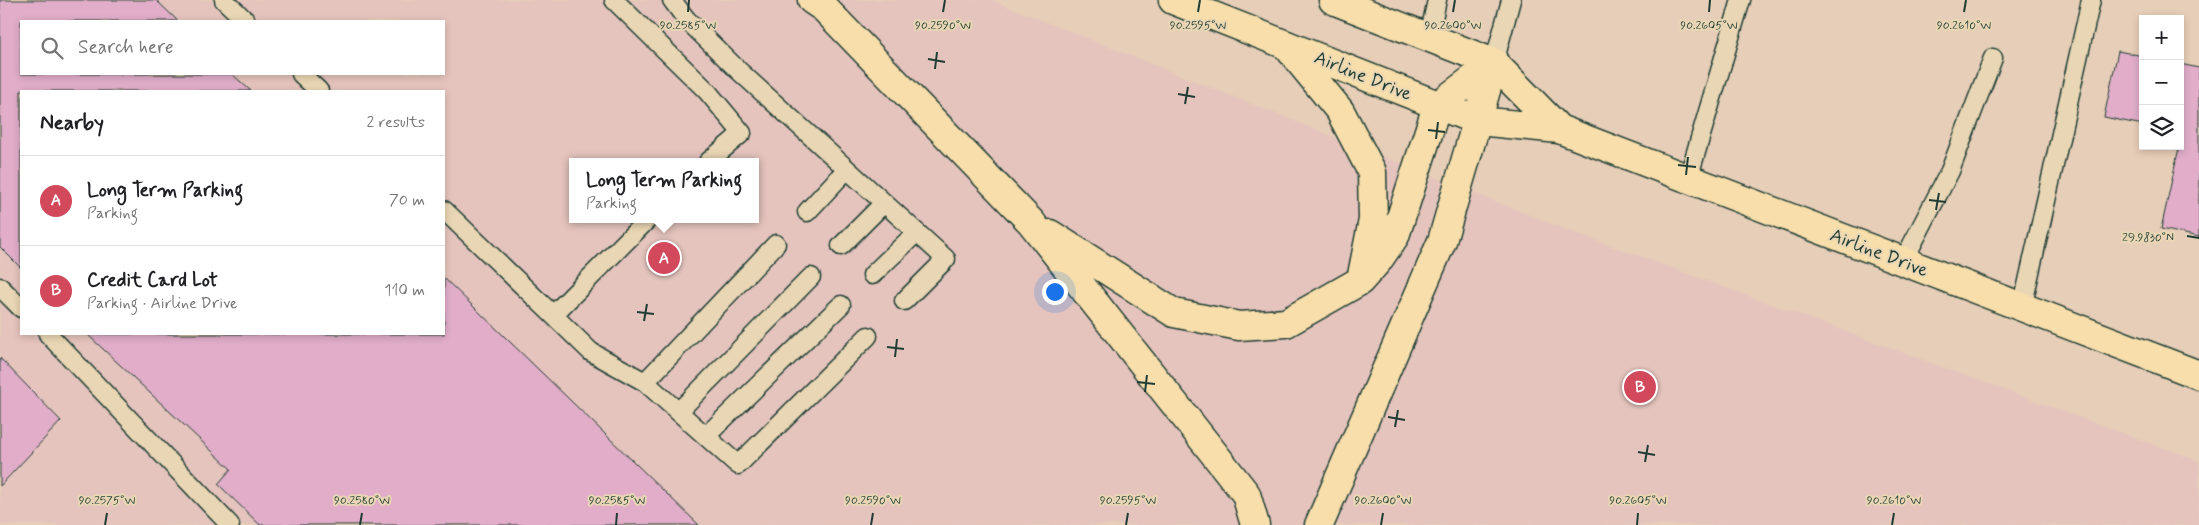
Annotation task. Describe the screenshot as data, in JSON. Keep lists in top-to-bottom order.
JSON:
{
  "streets": {
    "main road": ["Airline Drive"]
  },
  "page": {
    "map_buttons": ["+", "−"],
    "search": "Search here",
    "heading": ["Nearby", "2 results"],
    "list": [
      {
        "mark": "A",
        "name": "Long Term Parking",
        "note": "Parking",
        "value": "70 m"
      },
      {
        "mark": "B",
        "name": "Credit Card Lot",
        "note": "Parking · Airline Drive",
        "value": "110 m"
      }
    ],
    "popup": ["Long Term Parking", "Parking"],
    "pins": ["A", "B"]
  },
  "coordinates": [
    "90.2585°W",
    "90.2590°W",
    "90.2595°W",
    "90.2600°W",
    "90.2605°W",
    "90.2610°W",
    "29.9830°N",
    "90.2575°W",
    "90.2580°W"
  ]
}
